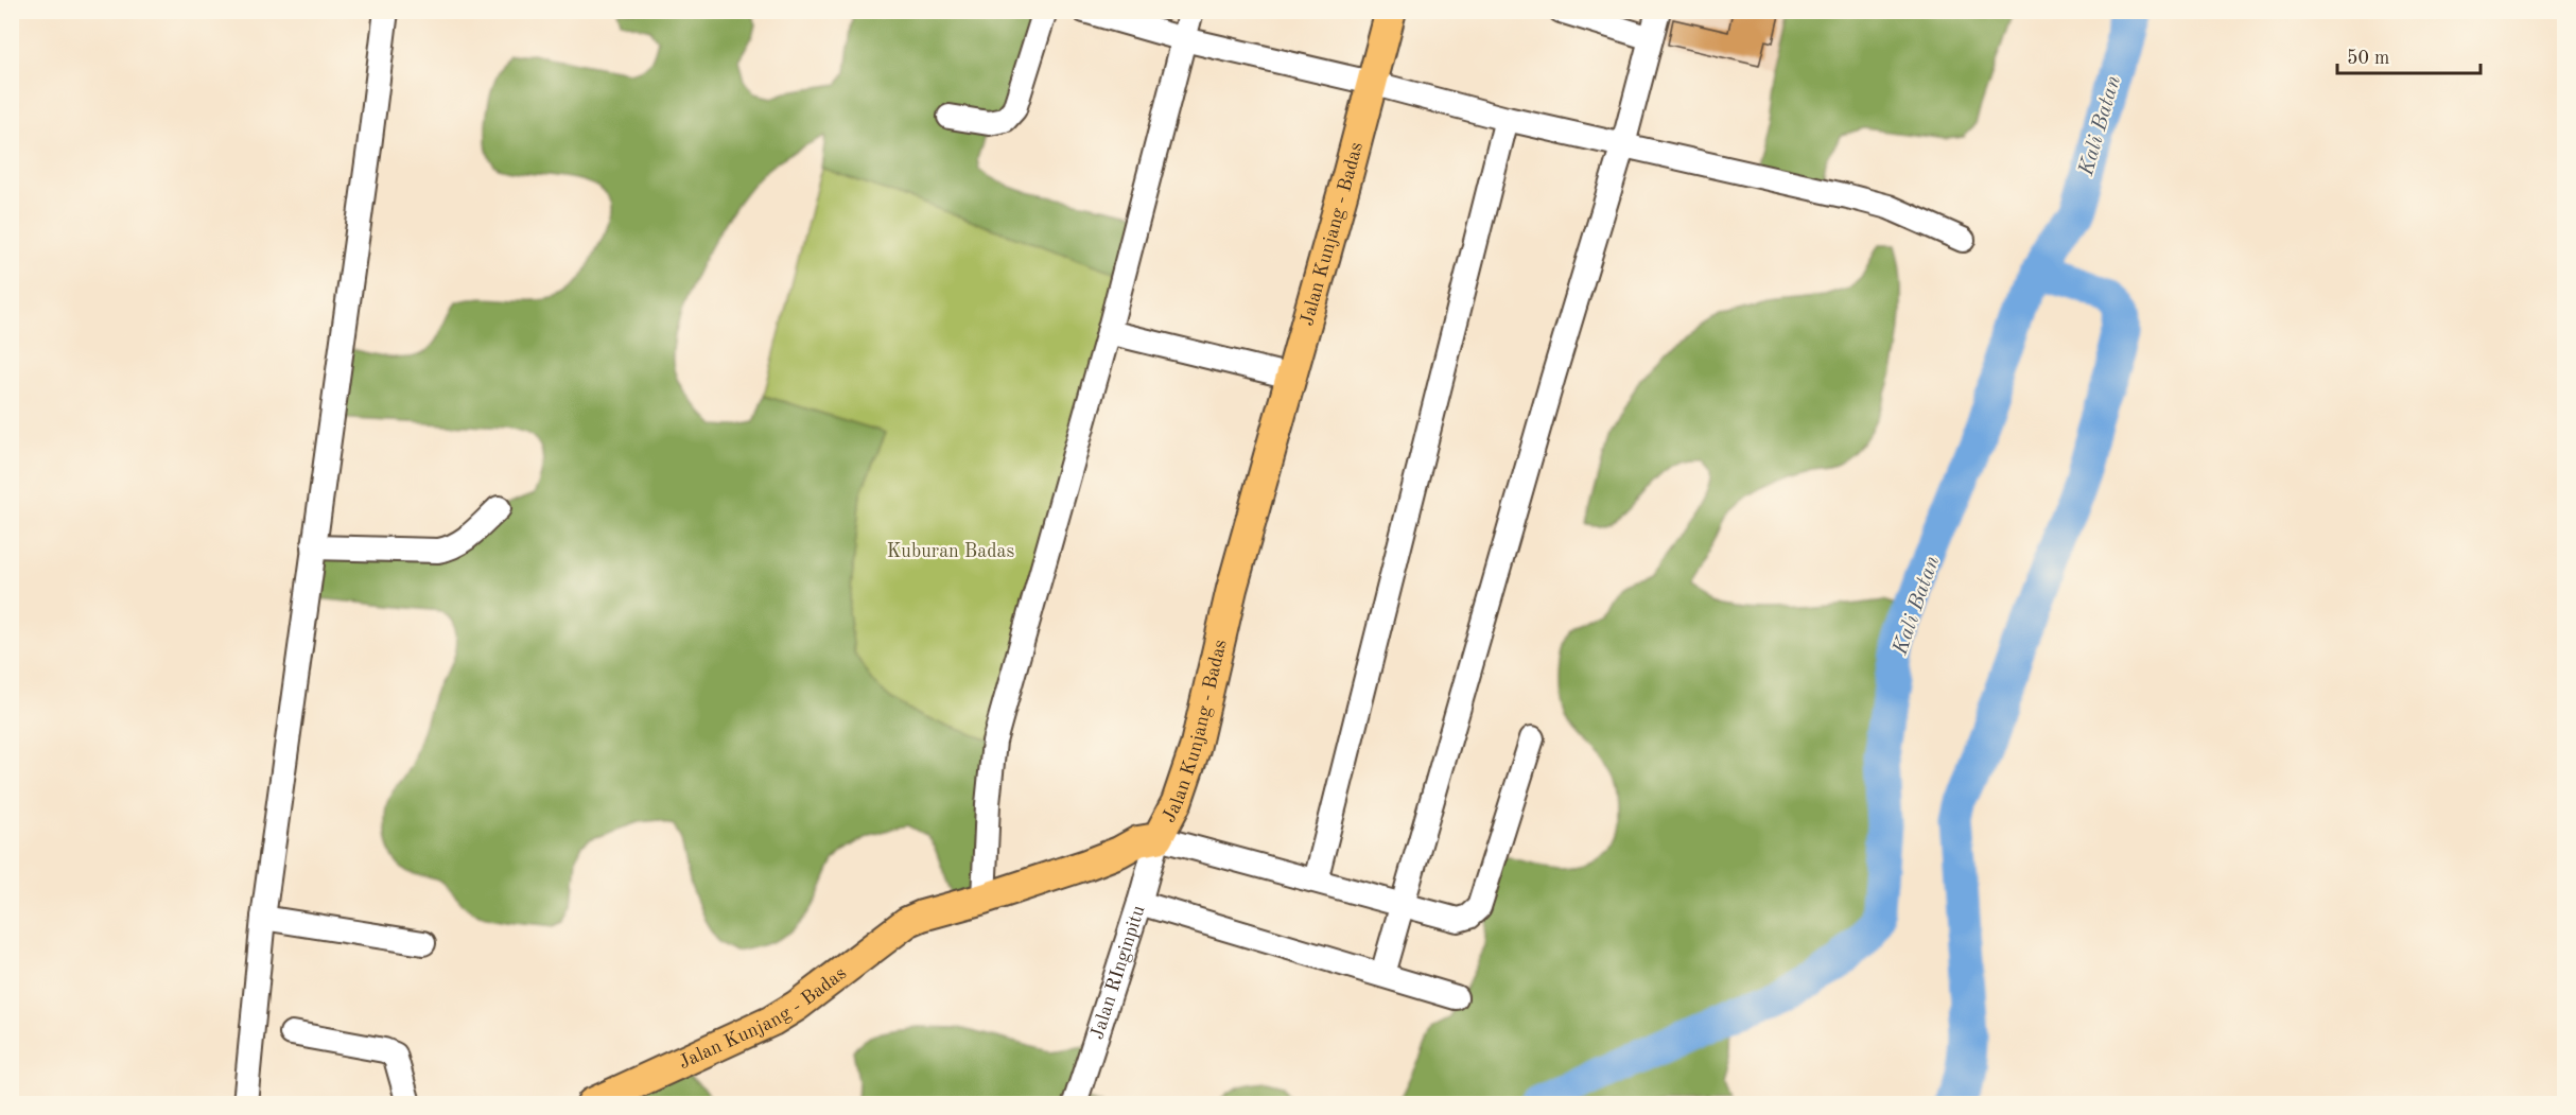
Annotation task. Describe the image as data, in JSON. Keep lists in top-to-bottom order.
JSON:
{
  "streets": {
    "main road": ["Jalan Kunjang - Badas"],
    "street": ["Jalan RInginpitu"]
  },
  "crossings": [
    ["Jalan Kunjang - Badas", "Jalan RInginpitu"]
  ],
  "water": ["Kali Batan"],
  "parks": ["Kuburan Badas"],
  "scale_bar": "50 m"
}
